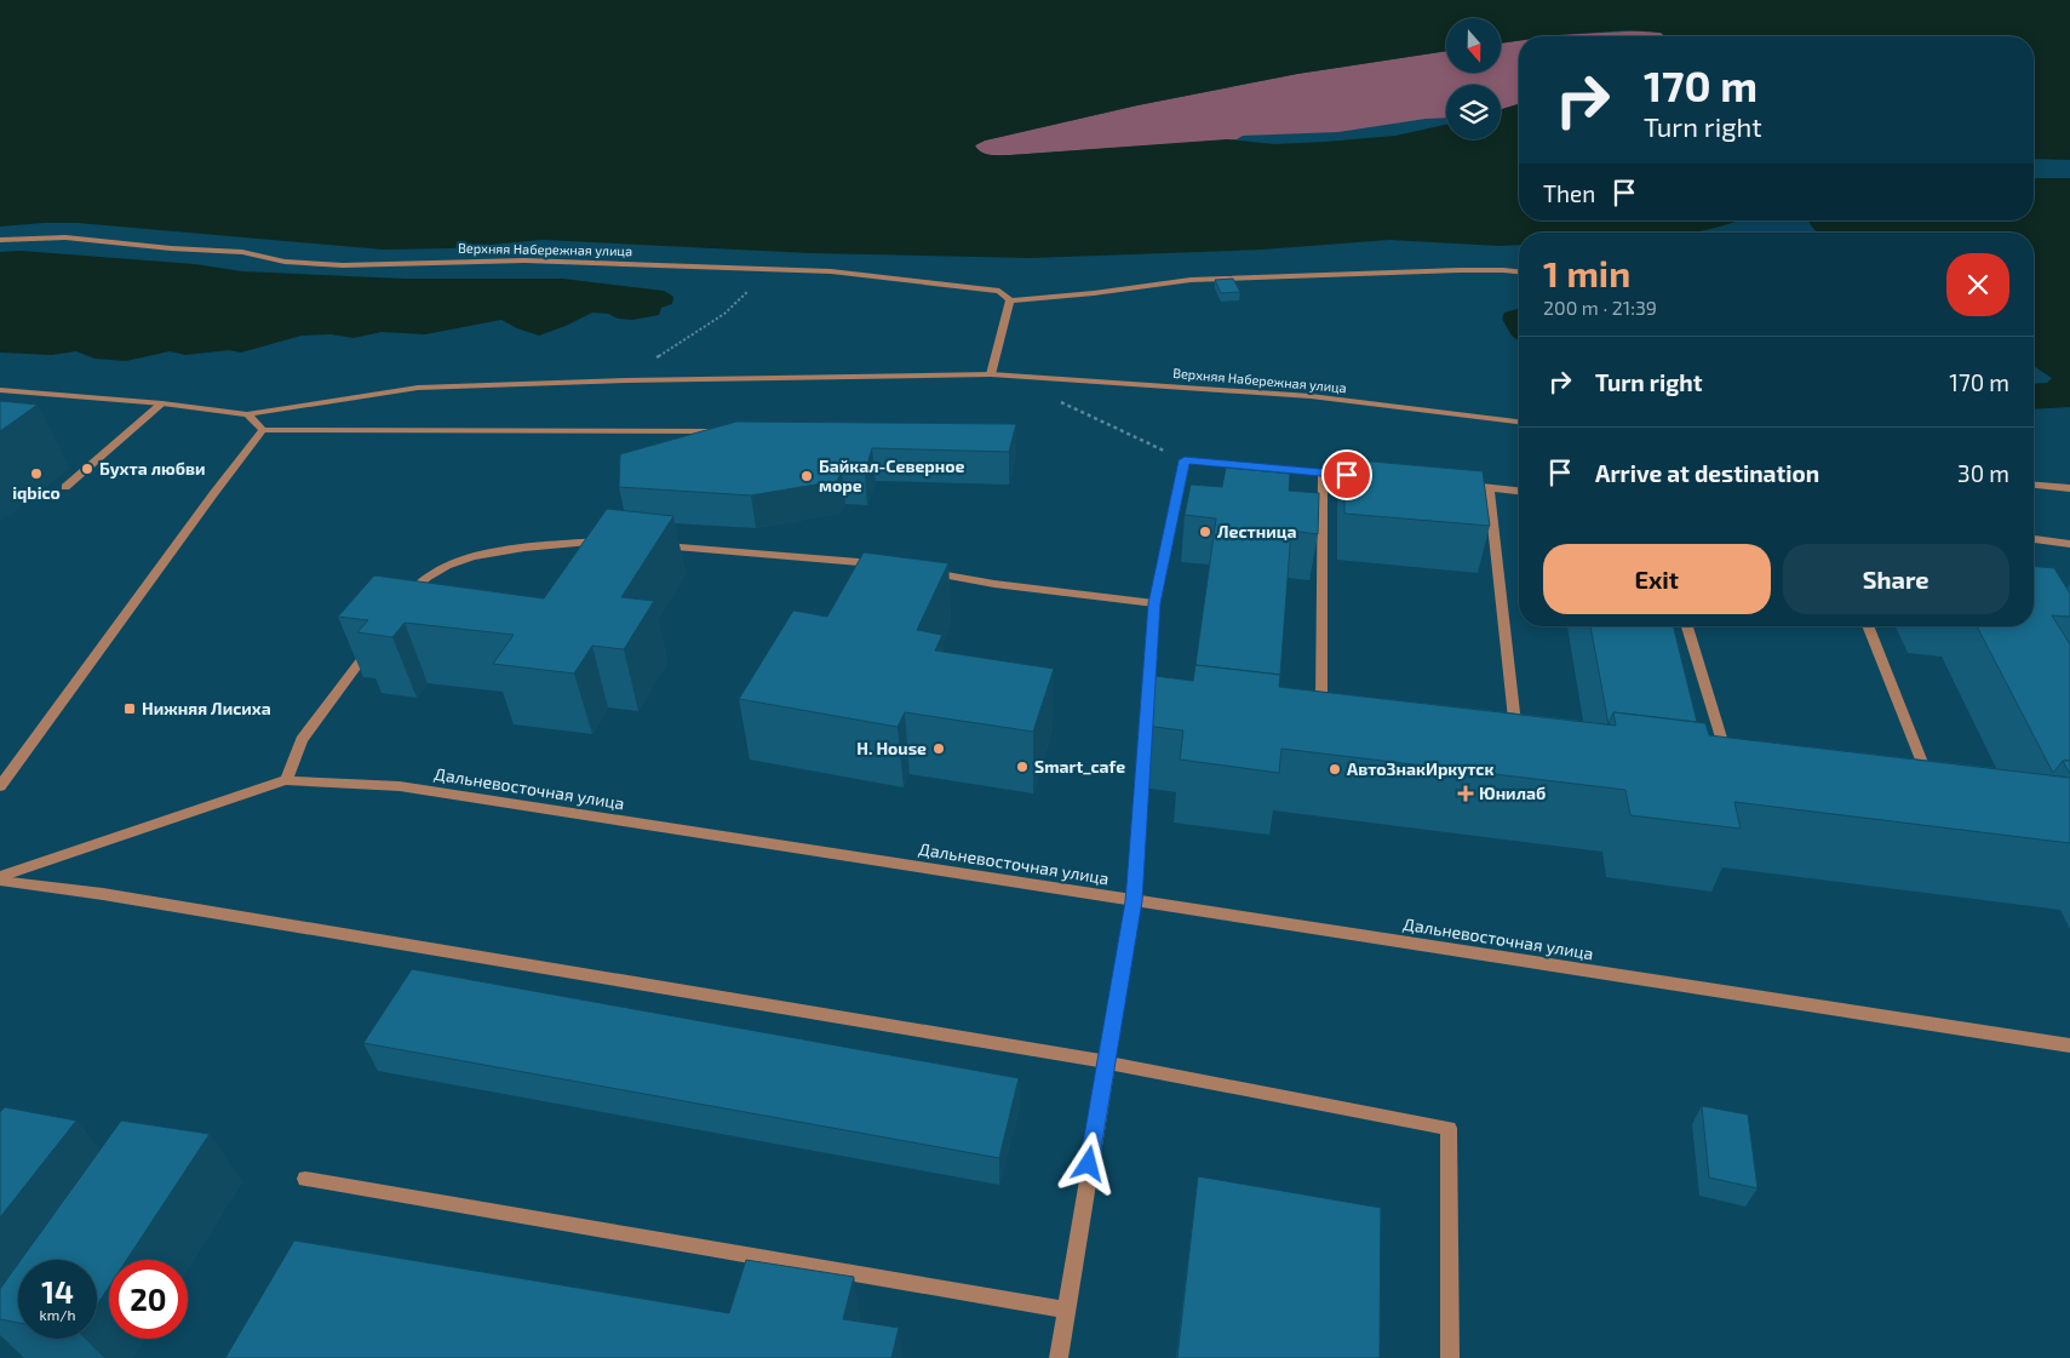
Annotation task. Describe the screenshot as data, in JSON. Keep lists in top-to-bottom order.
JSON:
{
  "streets": {
    "street": ["Верхняя Набережная улица", "Дальневосточная улица"]
  },
  "places": {
    "other": [
      "Бухта любви",
      "iqbico",
      "Байкал-Северное море",
      "Лестница",
      "H. House",
      "Smart_cafe",
      "АвтоЗнакИркутск"
    ],
    "transit": ["Нижняя Лисиха"],
    "health": ["Юнилаб"]
  },
  "north": "bottom",
  "page": {
    "turn": ["170 m", "Turn right"],
    "then": "Then",
    "heading": ["1 min", "200 m · 21:39"],
    "list": [
      {
        "name": "Turn right",
        "value": "170 m"
      },
      {
        "name": "Arrive at destination",
        "value": "30 m"
      }
    ],
    "buttons": ["Exit", "Share"],
    "speed": "14 km/h",
    "limit": "20"
  }
}
